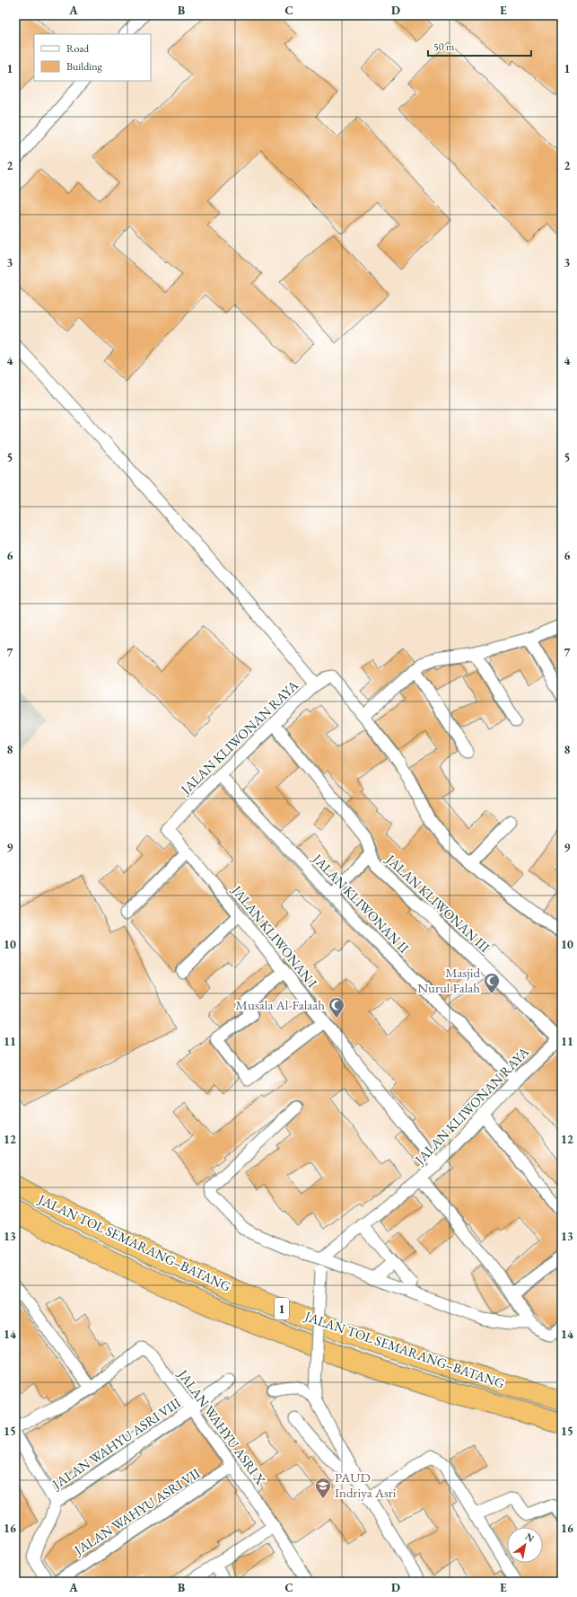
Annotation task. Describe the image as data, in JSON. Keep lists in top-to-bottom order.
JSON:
{
  "streets": {
    "highway": ["JALAN TOL SEMARANG–BATANG", "1"],
    "street": [
      "JALAN KLIWONAN RAYA",
      "JALAN KLIWONAN II",
      "JALAN KLIWONAN III",
      "JALAN KLIWONAN I",
      "JALAN WAHYU ASRI X",
      "JALAN WAHYU ASRI VIII",
      "JALAN WAHYU ASRI VII"
    ]
  },
  "crossings": [
    ["JALAN KLIWONAN RAYA", "JALAN KLIWONAN II"],
    ["JALAN KLIWONAN RAYA", "JALAN KLIWONAN III"],
    ["JALAN KLIWONAN RAYA", "JALAN KLIWONAN I"],
    ["JALAN WAHYU ASRI X", "JALAN WAHYU ASRI VIII"],
    ["JALAN WAHYU ASRI X", "JALAN WAHYU ASRI VII"]
  ],
  "places": {
    "mosque": ["Masjid Nurul Falah", "Musala Al-Falaah"],
    "school or university": ["PAUD Indriya Asri"]
  },
  "legend": ["Road", "Building"],
  "scale_bar": "50 m",
  "north": "top right",
  "grid": {
    "columns": [
      "A",
      "B",
      "C",
      "D",
      "E"
    ],
    "rows": [
      "1",
      "2",
      "3",
      "4",
      "5",
      "6",
      "7",
      "8",
      "9",
      "10",
      "11",
      "12",
      "13",
      "14",
      "15",
      "16"
    ]
  }
}
